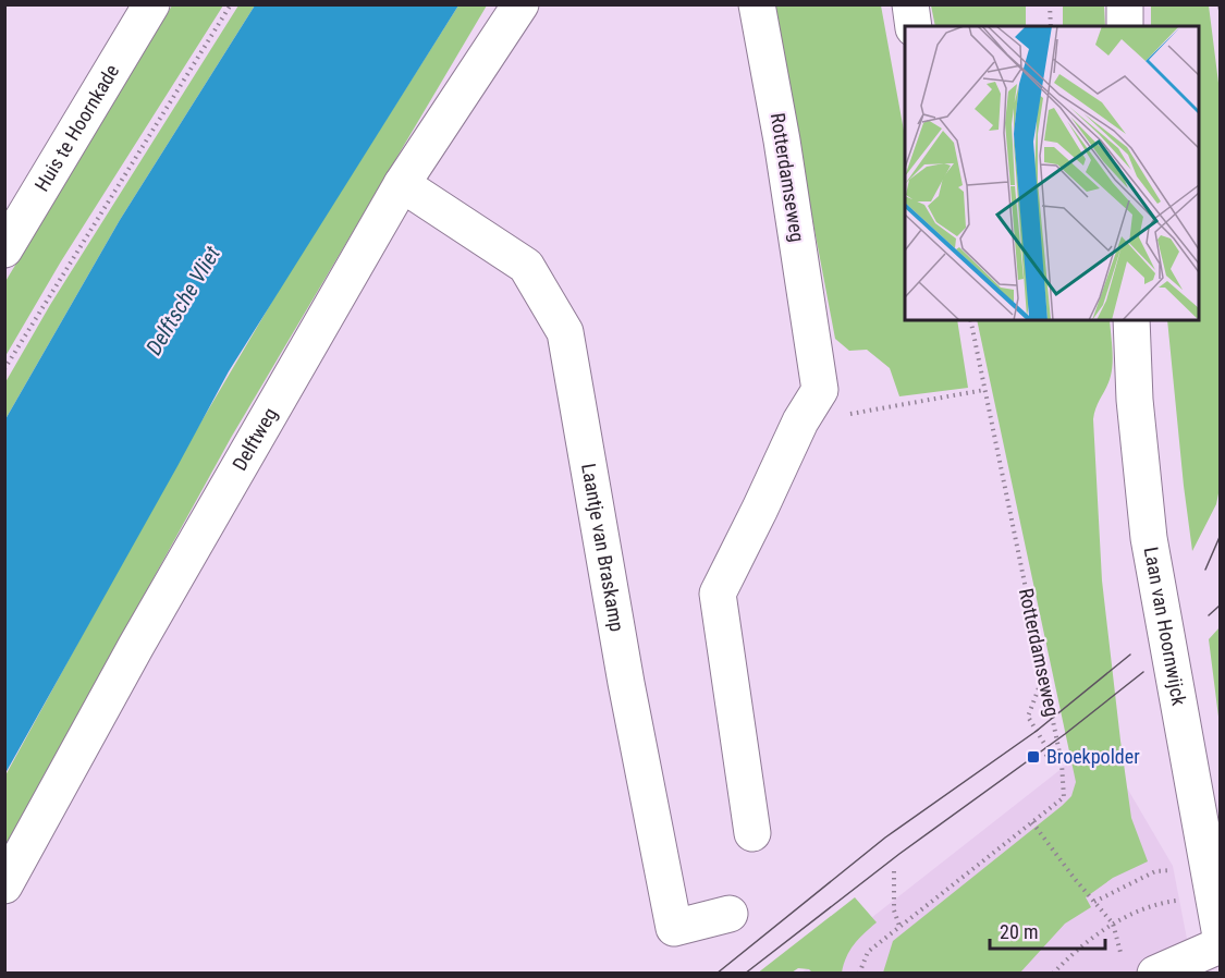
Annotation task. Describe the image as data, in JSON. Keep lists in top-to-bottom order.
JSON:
{
  "streets": {
    "street": [
      "Huis te Hoornkade",
      "Rotterdamseweg",
      "Delftweg",
      "Laantje van Braskamp",
      "Laan van Hoornwijck"
    ]
  },
  "crossings": [
    ["Delftweg", "Laantje van Braskamp"]
  ],
  "water": ["Delftsche Vliet"],
  "places": {
    "transit": ["Broekpolder"]
  },
  "scale_bar": "20 m"
}
